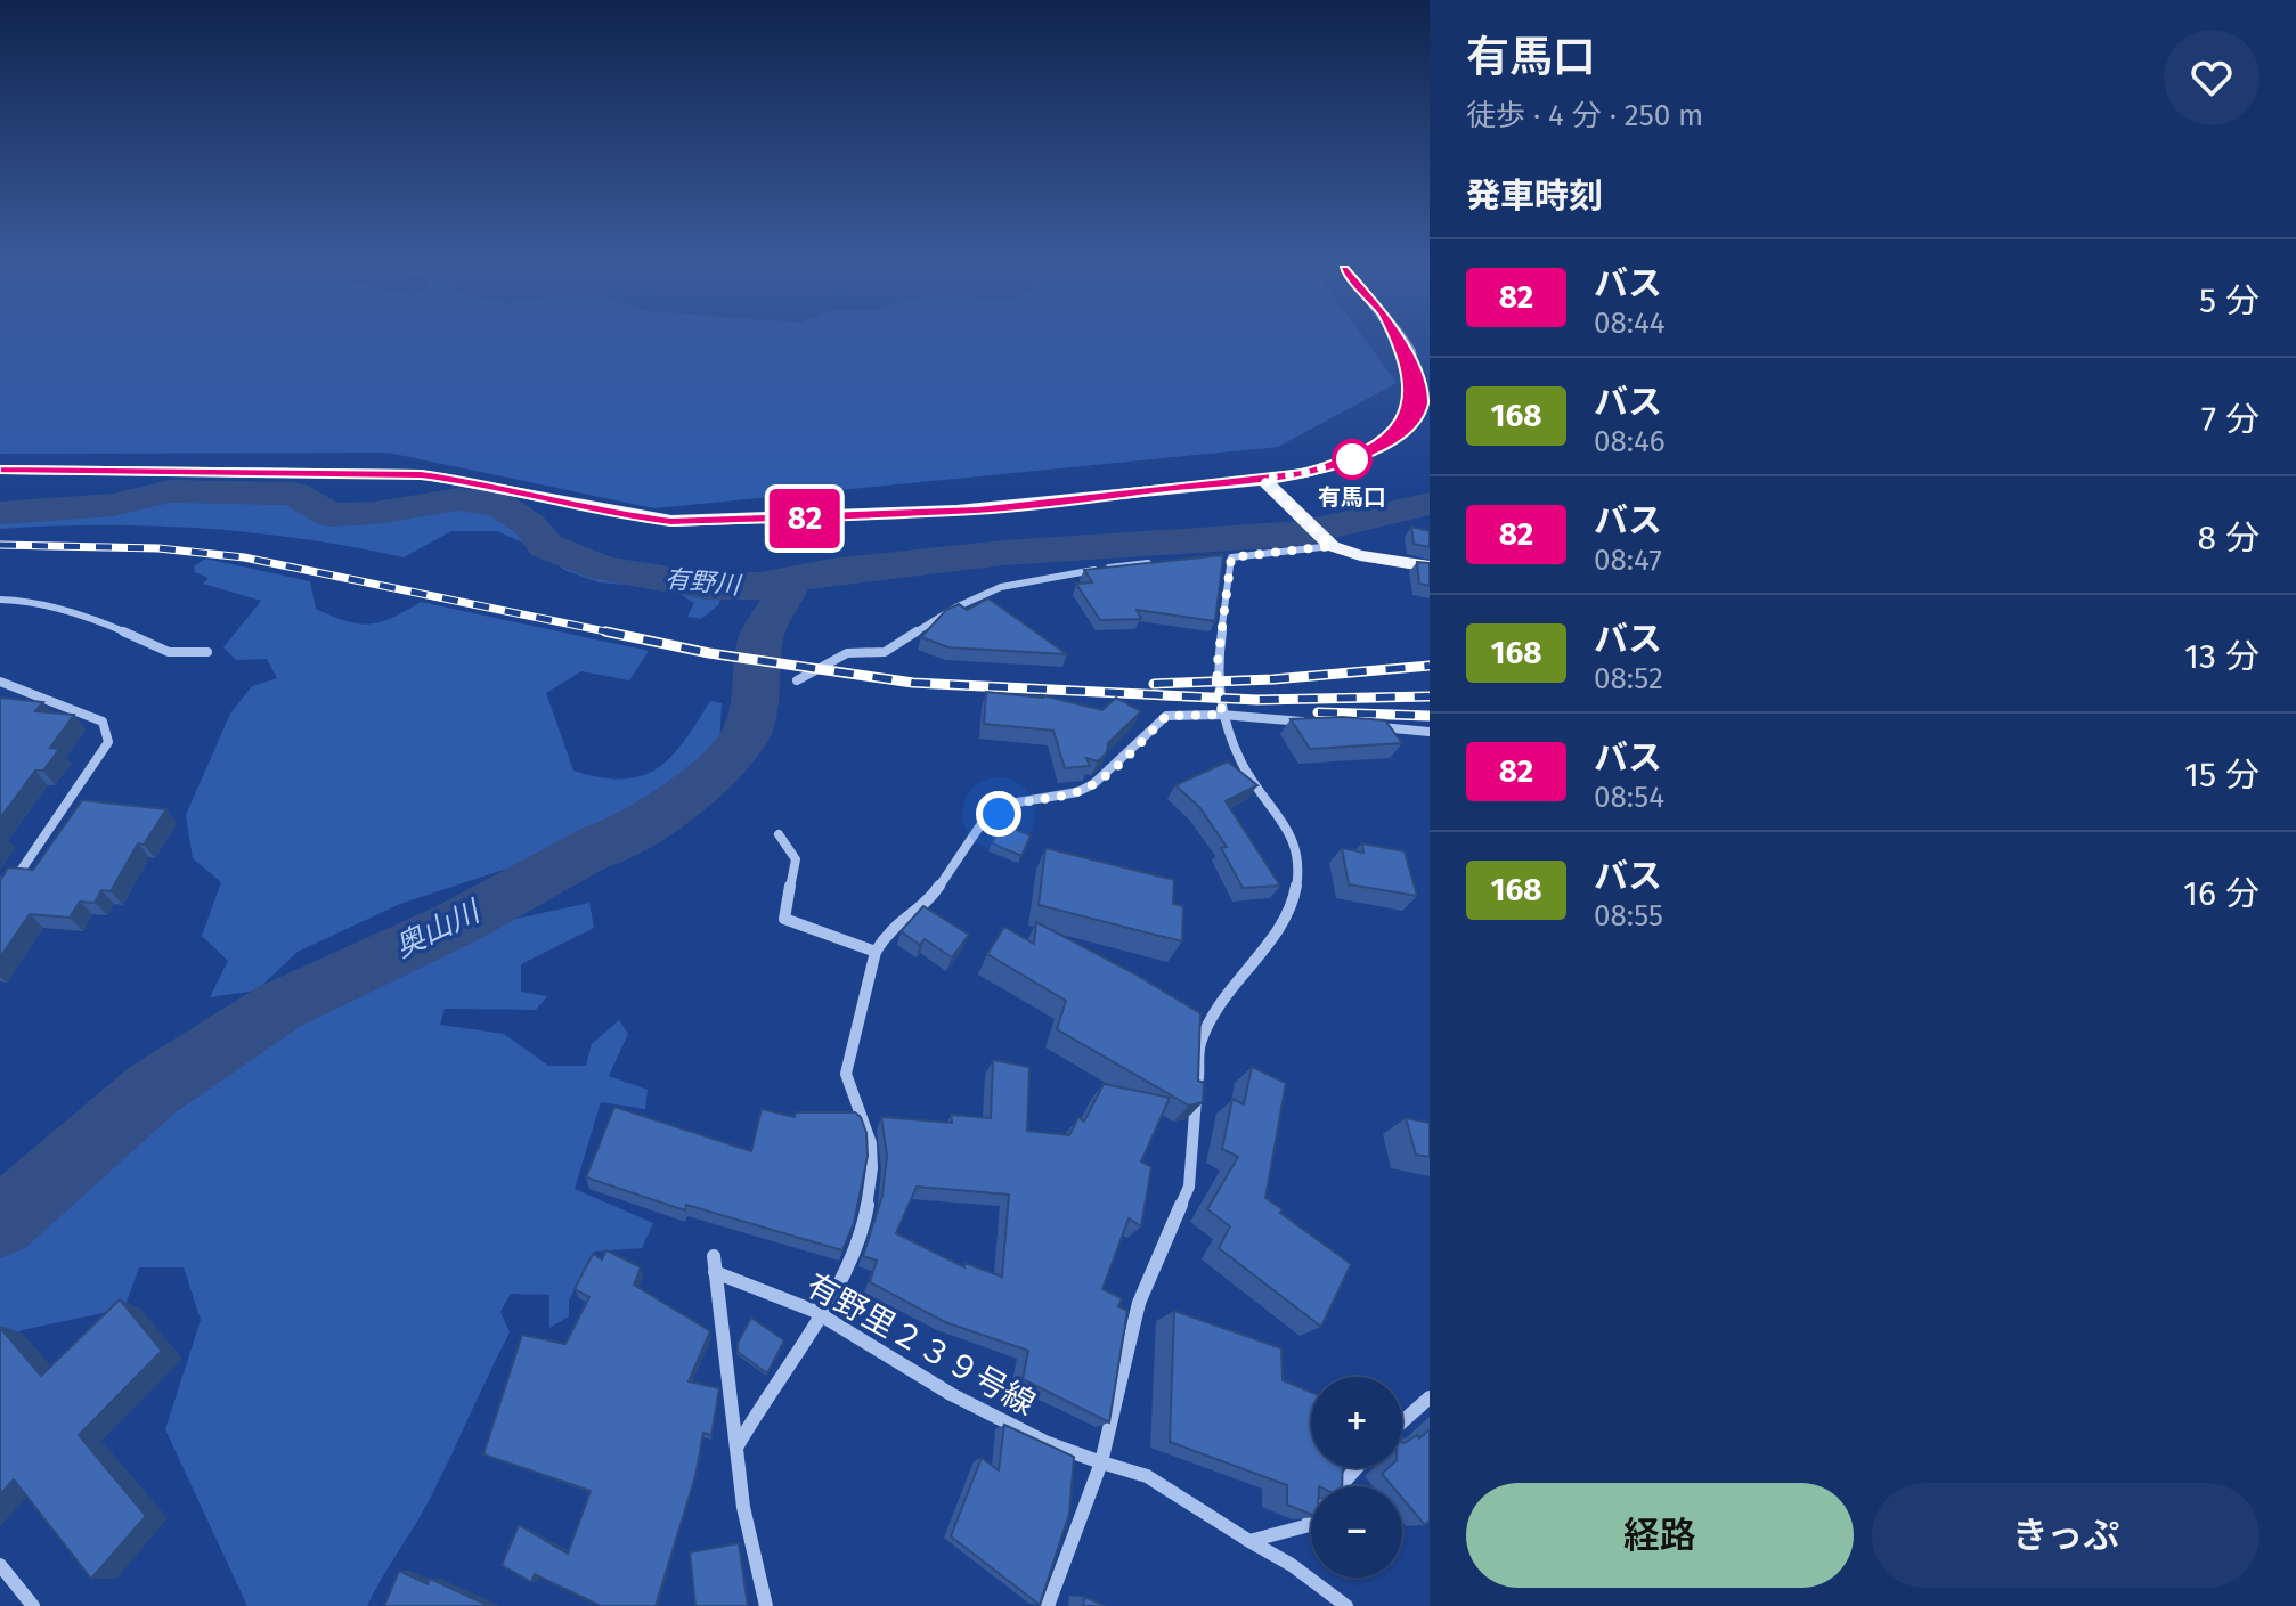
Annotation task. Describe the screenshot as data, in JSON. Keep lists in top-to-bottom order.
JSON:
{
  "streets": {
    "street": ["有野里２３９号線"]
  },
  "water": ["有野川", "奥山川"],
  "places": ["有馬口"],
  "lines": ["bus line 82"],
  "page": {
    "on_map": "82",
    "heading": [
      ["有馬口", "徒歩 · 4 分 · 250 m"],
      "発車時刻"
    ],
    "list": [
      {
        "mark": "82",
        "name": "バス",
        "note": "08:44",
        "value": "5 分"
      },
      {
        "mark": "168",
        "name": "バス",
        "note": "08:46",
        "value": "7 分"
      },
      {
        "mark": "82",
        "name": "バス",
        "note": "08:47",
        "value": "8 分"
      },
      {
        "mark": "168",
        "name": "バス",
        "note": "08:52",
        "value": "13 分"
      },
      {
        "mark": "82",
        "name": "バス",
        "note": "08:54",
        "value": "15 分"
      },
      {
        "mark": "168",
        "name": "バス",
        "note": "08:55",
        "value": "16 分"
      }
    ],
    "map_buttons": ["+", "−"],
    "buttons": ["経路", "きっぷ"]
  }
}
